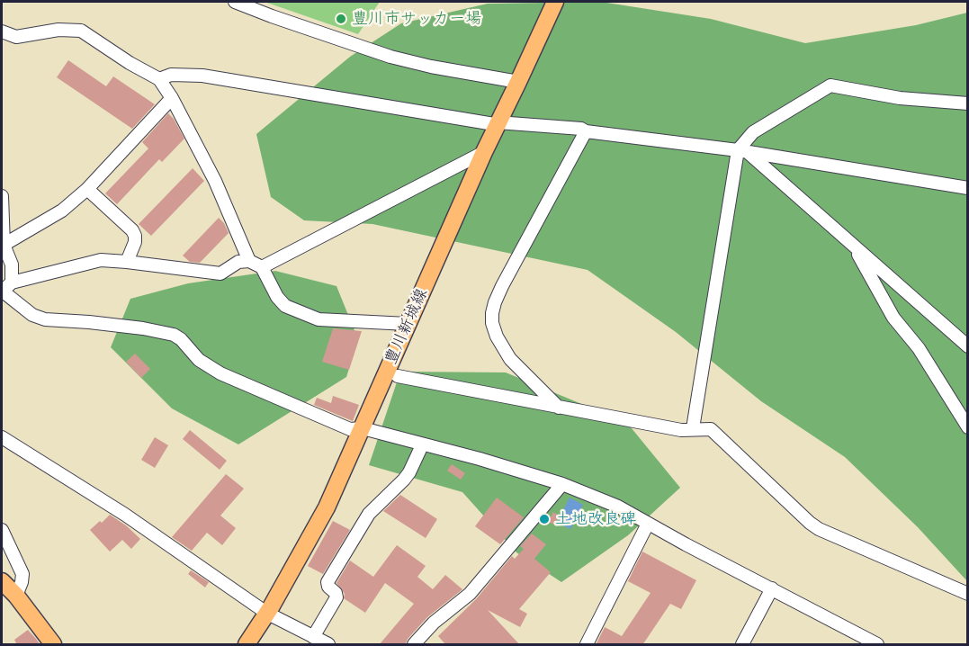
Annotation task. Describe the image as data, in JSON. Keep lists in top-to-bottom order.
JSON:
{
  "streets": {
    "main road": ["豊川新城線"]
  },
  "places": ["豊川市サッカー場", "土地改良碑"]
}
